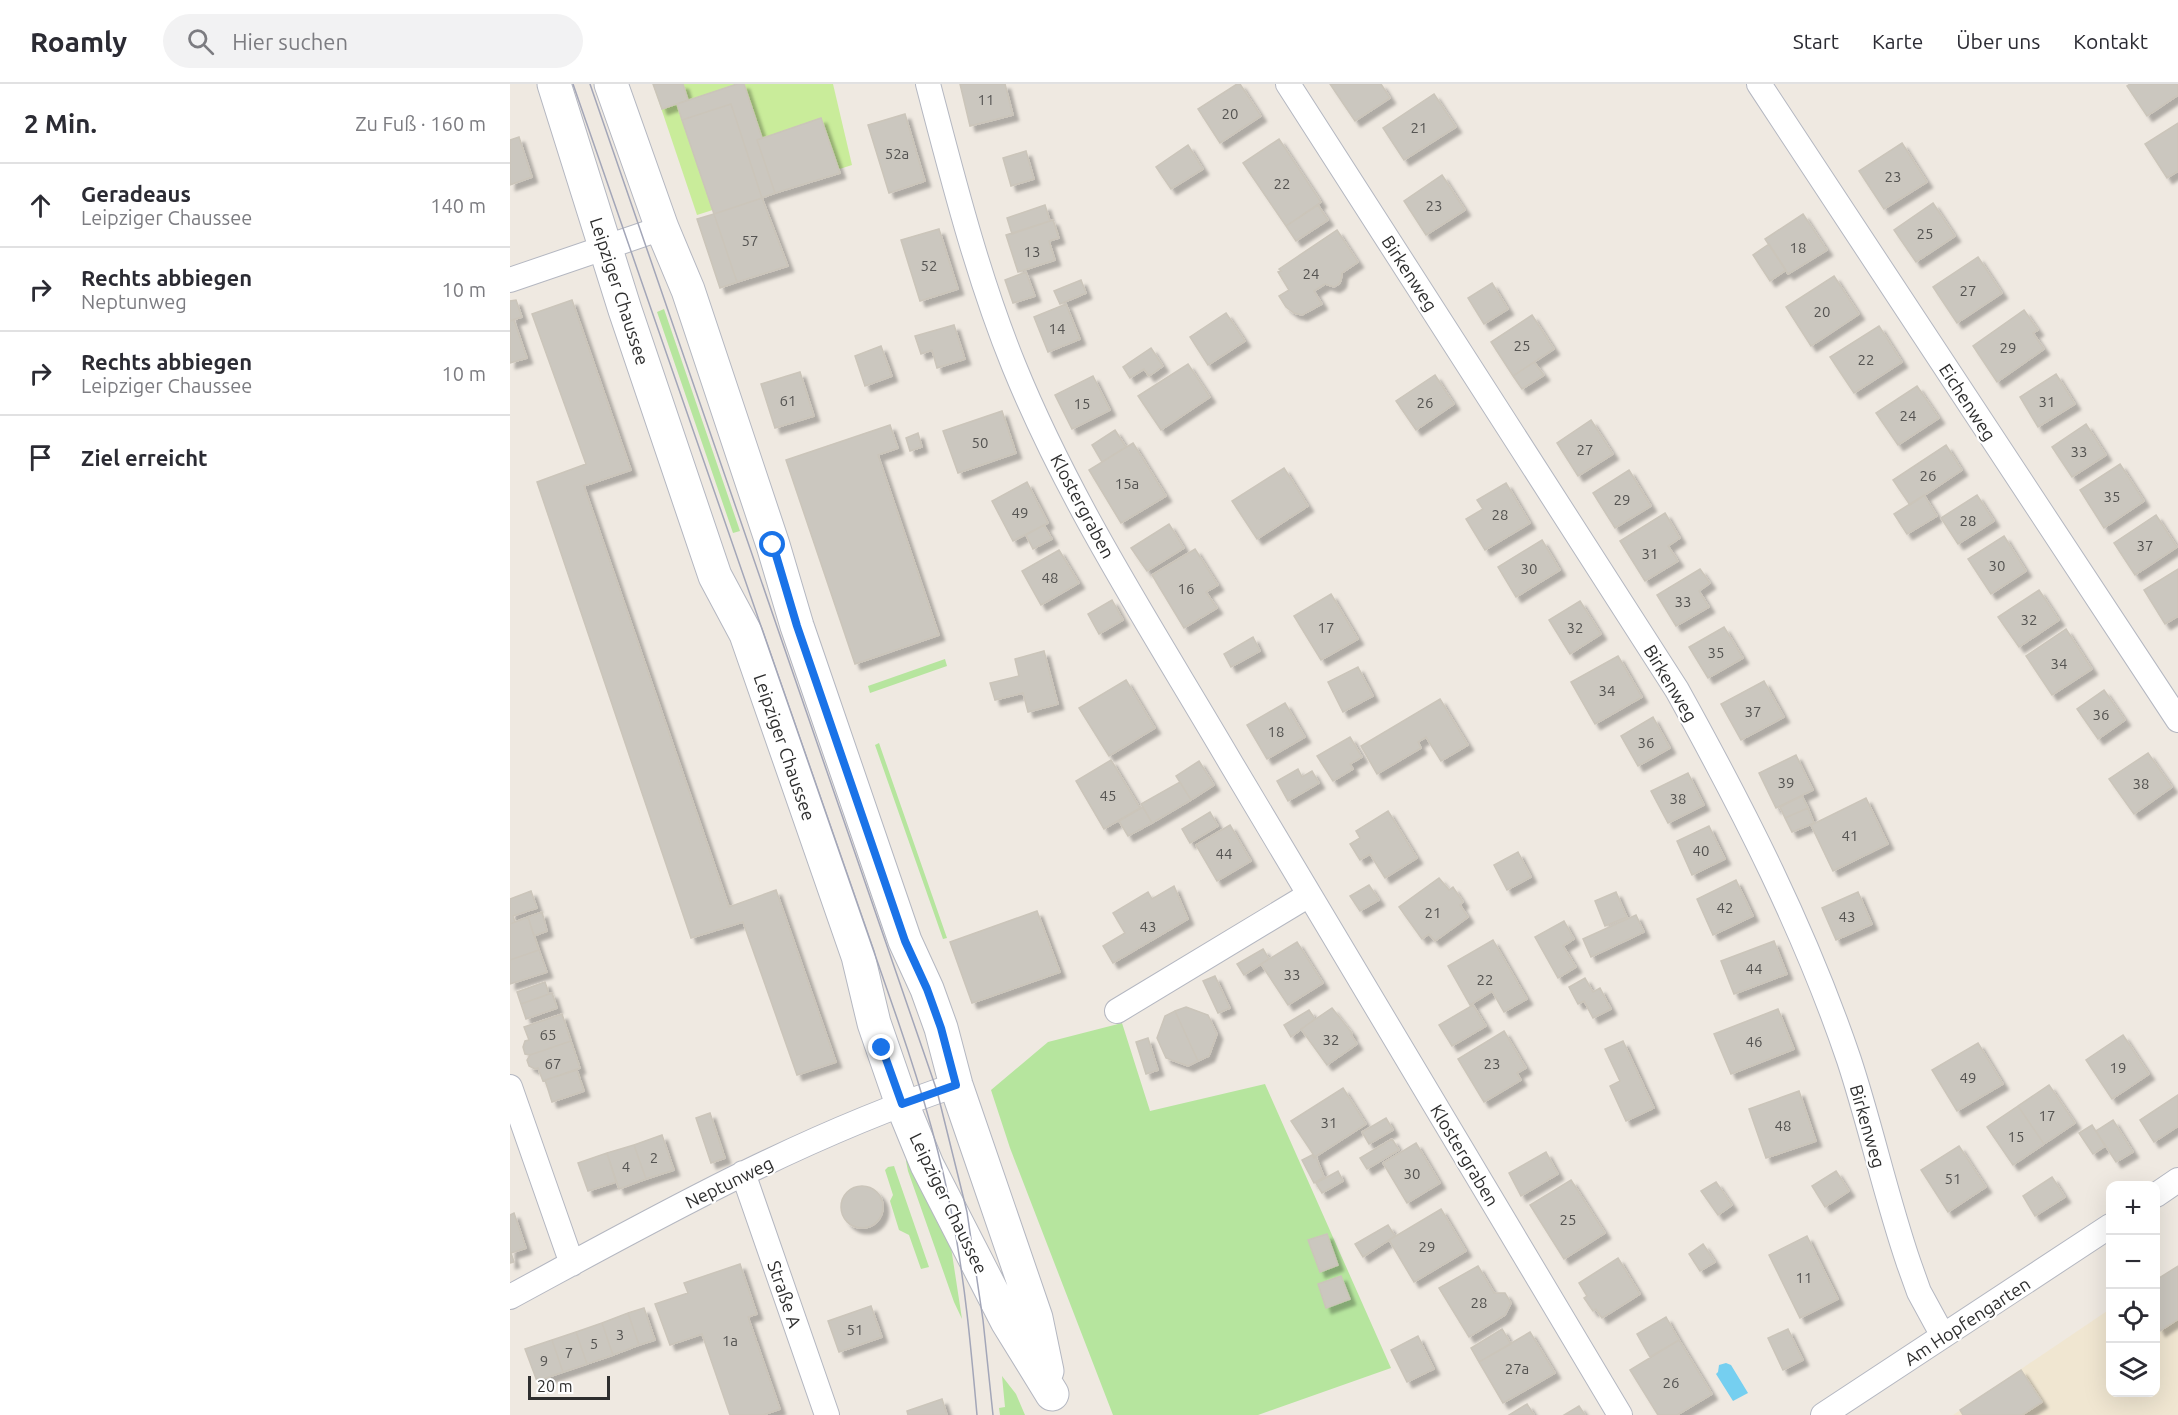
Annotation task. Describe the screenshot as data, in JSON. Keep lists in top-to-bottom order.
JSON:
{
  "streets": {
    "main road": ["Leipziger Chaussee"],
    "street": [
      "Birkenweg",
      "Eichenweg",
      "Klostergraben",
      "Neptunweg",
      "Straße A",
      "Am Hopfengarten"
    ]
  },
  "crossings": [
    ["Birkenweg", "Am Hopfengarten"],
    ["Leipziger Chaussee", "Neptunweg"],
    ["Neptunweg", "Straße A"]
  ],
  "house_numbers": [
    "11",
    "20",
    "21",
    "52a",
    "23",
    "22",
    "23",
    "25",
    "57",
    "18",
    "13",
    "52",
    "24",
    "27",
    "20",
    "14",
    "25",
    "29",
    "22",
    "61",
    "31",
    "26",
    "15",
    "24",
    "50",
    "27",
    "33",
    "26",
    "15a",
    "35",
    "29",
    "49",
    "28",
    "28",
    "37",
    "31",
    "30",
    "30",
    "48",
    "16",
    "33",
    "32",
    "17",
    "32",
    "35",
    "34",
    "34",
    "37",
    "36",
    "18",
    "36",
    "39",
    "38",
    "45",
    "38",
    "41",
    "40",
    "44",
    "42",
    "21",
    "43",
    "43",
    "44",
    "33",
    "22",
    "65",
    "32",
    "46",
    "67",
    "23",
    "19",
    "49",
    "17",
    "31",
    "48",
    "15",
    "2",
    "4",
    "30",
    "51",
    "25",
    "29",
    "11",
    "28",
    "51",
    "3",
    "1a",
    "5",
    "7",
    "9",
    "27a",
    "26"
  ],
  "scale_bar": "20 m",
  "page": {
    "header": "Roamly",
    "search": "Hier suchen",
    "nav": [
      "Start",
      "Karte",
      "Über uns",
      "Kontakt"
    ],
    "heading": ["2 Min.", "Zu Fuß · 160 m"],
    "list": [
      ["Geradeaus", "Leipziger Chaussee", "140 m"],
      ["Rechts abbiegen", "Neptunweg", "10 m"],
      ["Rechts abbiegen", "Leipziger Chaussee", "10 m"],
      "Ziel erreicht"
    ],
    "map_buttons": ["+", "−"],
    "scale": "20 m"
  }
}
